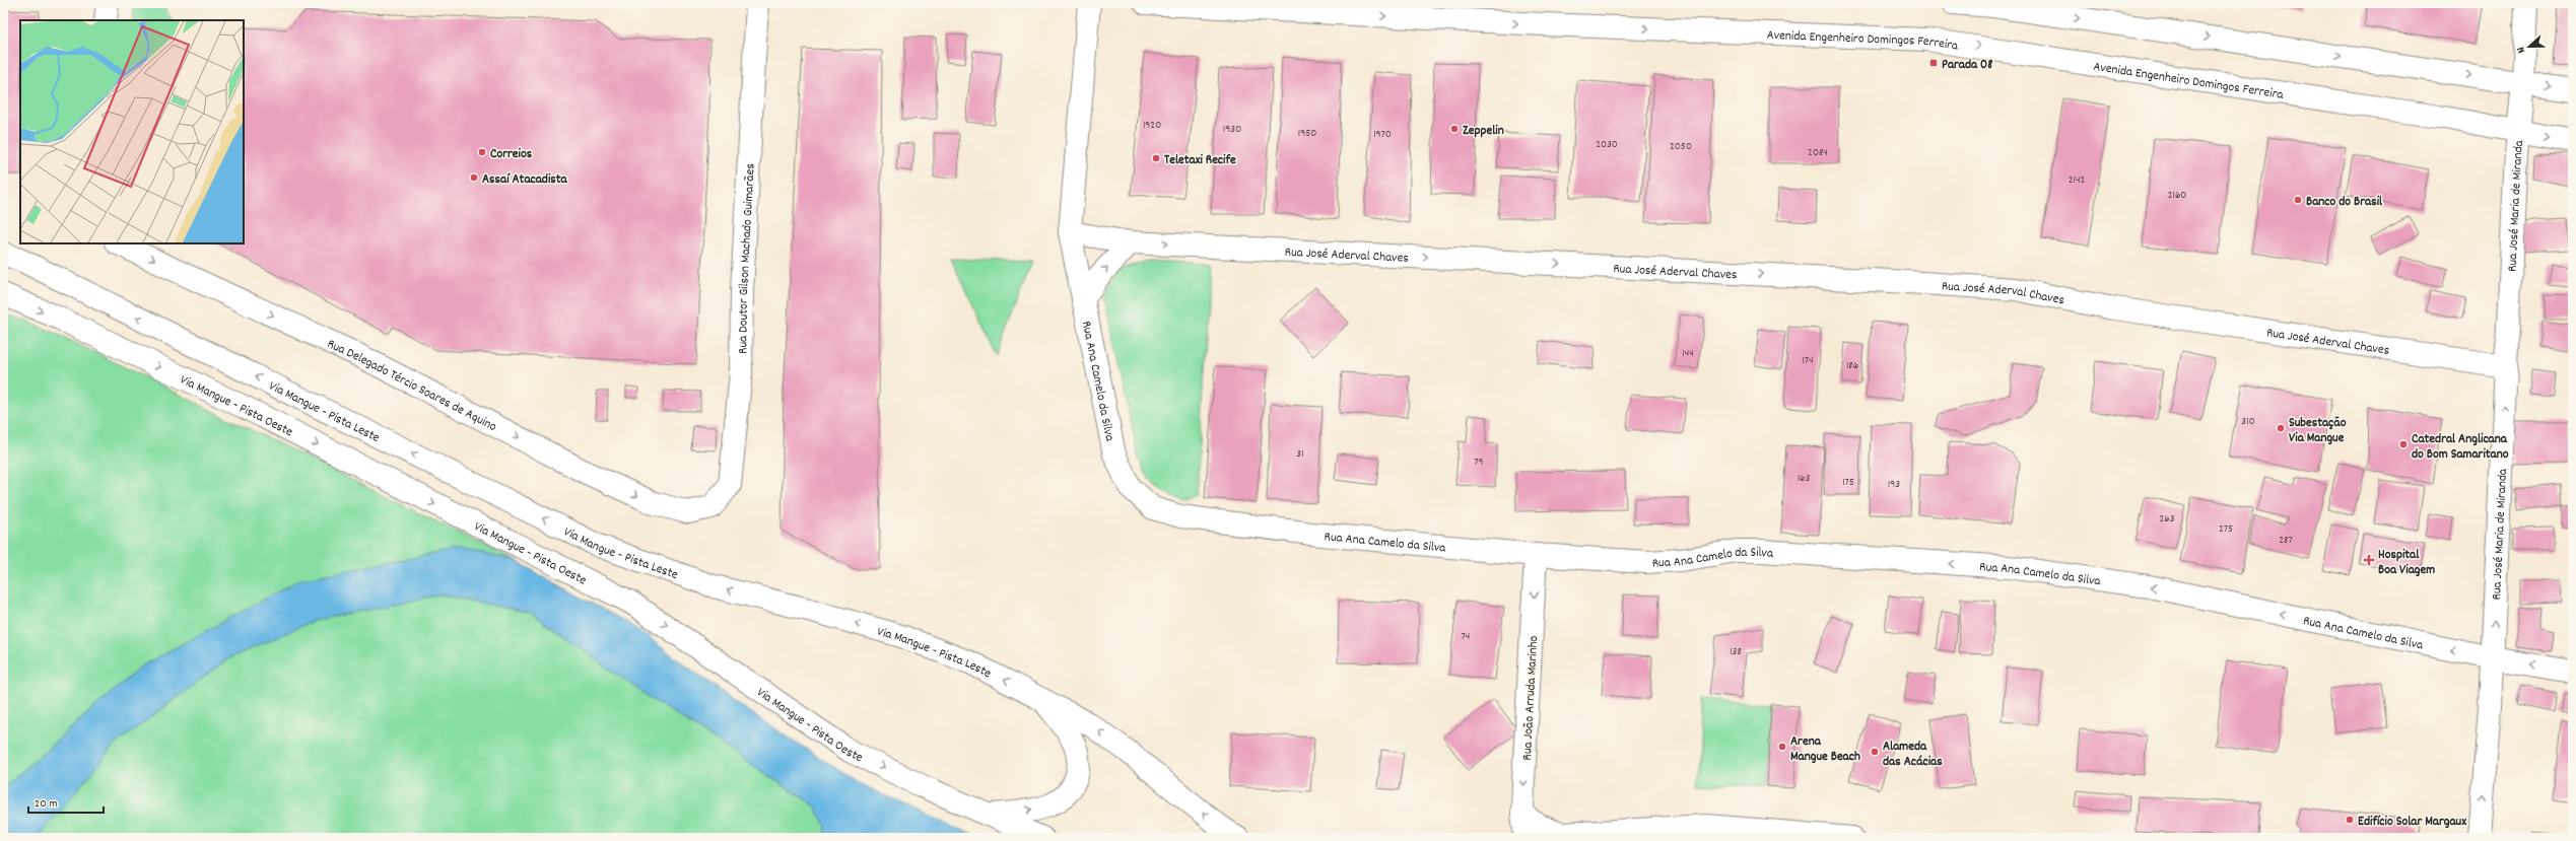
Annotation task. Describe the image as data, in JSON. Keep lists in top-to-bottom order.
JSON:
{
  "streets": {
    "street": [
      "Avenida Engenheiro Domingos Ferreira",
      "Rua José Maria de Miranda",
      "Rua José Aderval Chaves",
      "Rua Doutor Gilson Machado Guimarães",
      "Rua Ana Camelo da Silva",
      "Rua Delegado Tércio Soares de Aquino",
      "Via Mangue - Pista Oeste",
      "Via Mangue - Pista Leste",
      "Rua João Arruda Marinho"
    ]
  },
  "crossings": [
    ["Avenida Engenheiro Domingos Ferreira", "Rua José Maria de Miranda"],
    ["Rua José Maria de Miranda", "Rua José Aderval Chaves"],
    ["Rua José Maria de Miranda", "Rua Ana Camelo da Silva"],
    ["Rua José Aderval Chaves", "Rua Ana Camelo da Silva"],
    ["Rua Doutor Gilson Machado Guimarães", "Rua Delegado Tércio Soares de Aquino"],
    ["Rua Ana Camelo da Silva", "Rua João Arruda Marinho"]
  ],
  "one_way": [
    "Rua José Maria de Miranda",
    "Rua José Aderval Chaves",
    "Rua Ana Camelo da Silva",
    "Rua Delegado Tércio Soares de Aquino",
    "Via Mangue - Pista Oeste",
    "Via Mangue - Pista Leste",
    "Rua João Arruda Marinho"
  ],
  "places": {
    "transit": ["Parada 08"],
    "other": [
      "Zeppelin",
      "Correios",
      "Teletaxi Recife",
      "Assaí Atacadista",
      "Banco do Brasil",
      "Subestação Via Mangue",
      "Catedral Anglicana do Bom Samaritano",
      "Arena Mangue Beach",
      "Alameda das Acácias",
      "Edifício Solar Margaux"
    ],
    "health": ["Hospital Boa Viagem"]
  },
  "house_numbers": [
    "1920",
    "1930",
    "1950",
    "1970",
    "2030",
    "2050",
    "2084",
    "2142",
    "2160",
    "144",
    "174",
    "186",
    "310",
    "31",
    "79",
    "163",
    "175",
    "193",
    "263",
    "275",
    "287",
    "74",
    "138"
  ],
  "scale_bar": "20 m",
  "north": "left"
}
